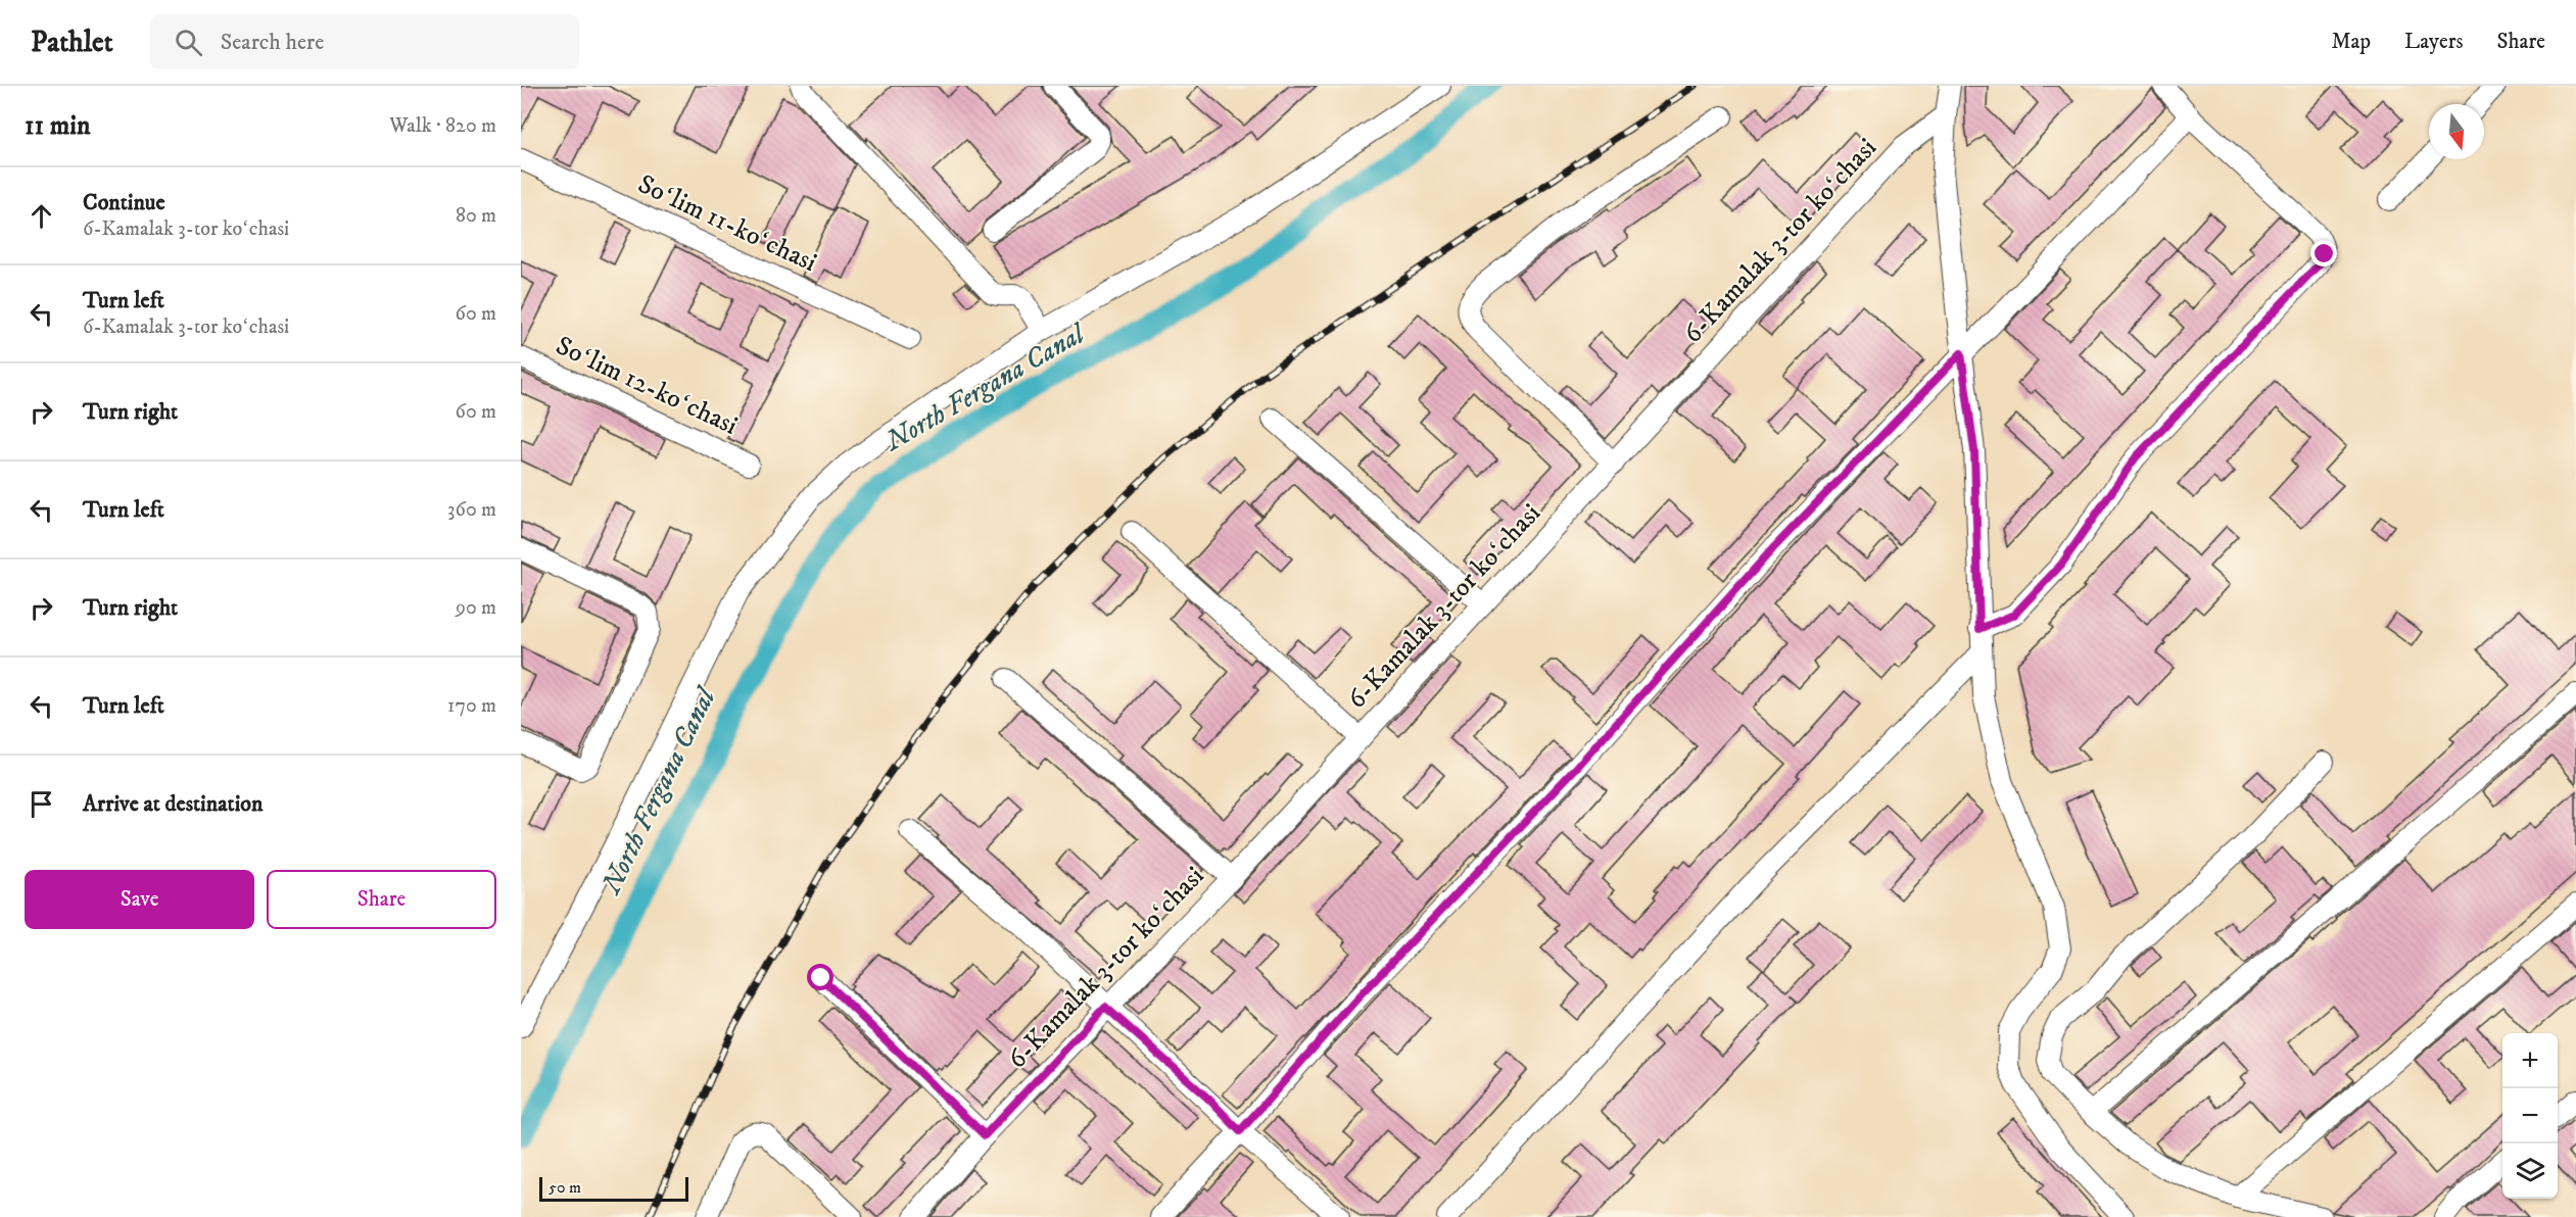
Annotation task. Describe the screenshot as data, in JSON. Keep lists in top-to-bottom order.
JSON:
{
  "streets": {
    "street": ["Soʻlim 11-koʻchasi", "6-Kamalak 3-tor koʻchasi", "Soʻlim 12-koʻchasi"]
  },
  "water": ["North Fergana Canal"],
  "scale_bar": "50 m",
  "north": "bottom",
  "page": {
    "header": "Pathlet",
    "search": "Search here",
    "nav": ["Map", "Layers", "Share"],
    "heading": ["11 min", "Walk · 820 m"],
    "list": [
      ["Continue", "6-Kamalak 3-tor koʻchasi", "80 m"],
      ["Turn left", "6-Kamalak 3-tor koʻchasi", "60 m"],
      ["Turn right", "60 m"],
      ["Turn left", "360 m"],
      ["Turn right", "90 m"],
      ["Turn left", "170 m"],
      "Arrive at destination"
    ],
    "buttons": ["Save", "Share"],
    "map_buttons": ["+", "−"],
    "scale": "50 m"
  }
}
